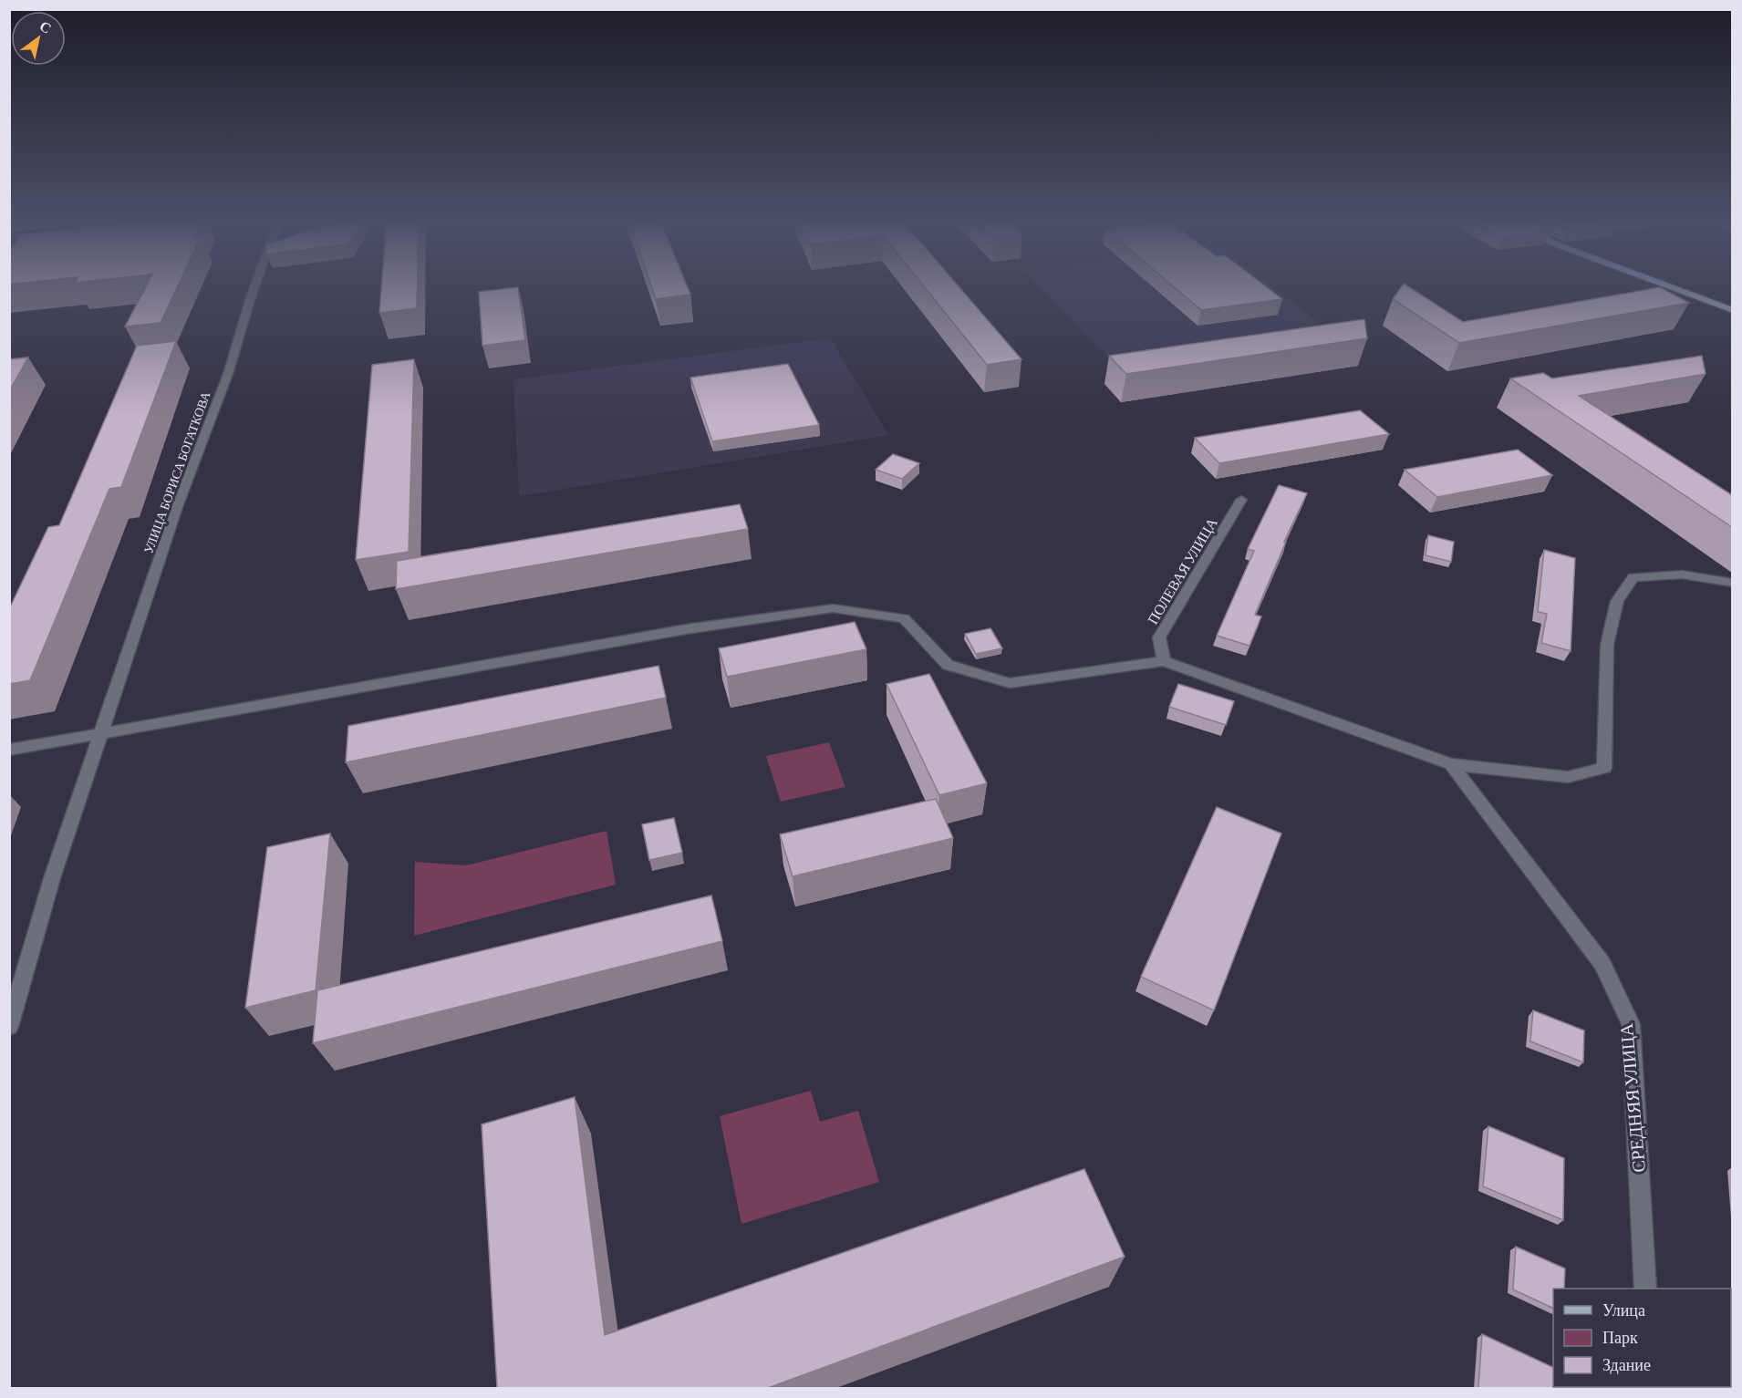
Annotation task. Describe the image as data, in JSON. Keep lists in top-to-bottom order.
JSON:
{
  "streets": {
    "street": ["УЛИЦА БОРИСА БОГАТКОВА", "ПОЛЕВАЯ УЛИЦА", "СРЕДНЯЯ УЛИЦА"]
  },
  "legend": ["Улица", "Парк", "Здание"],
  "north": "top right"
}
